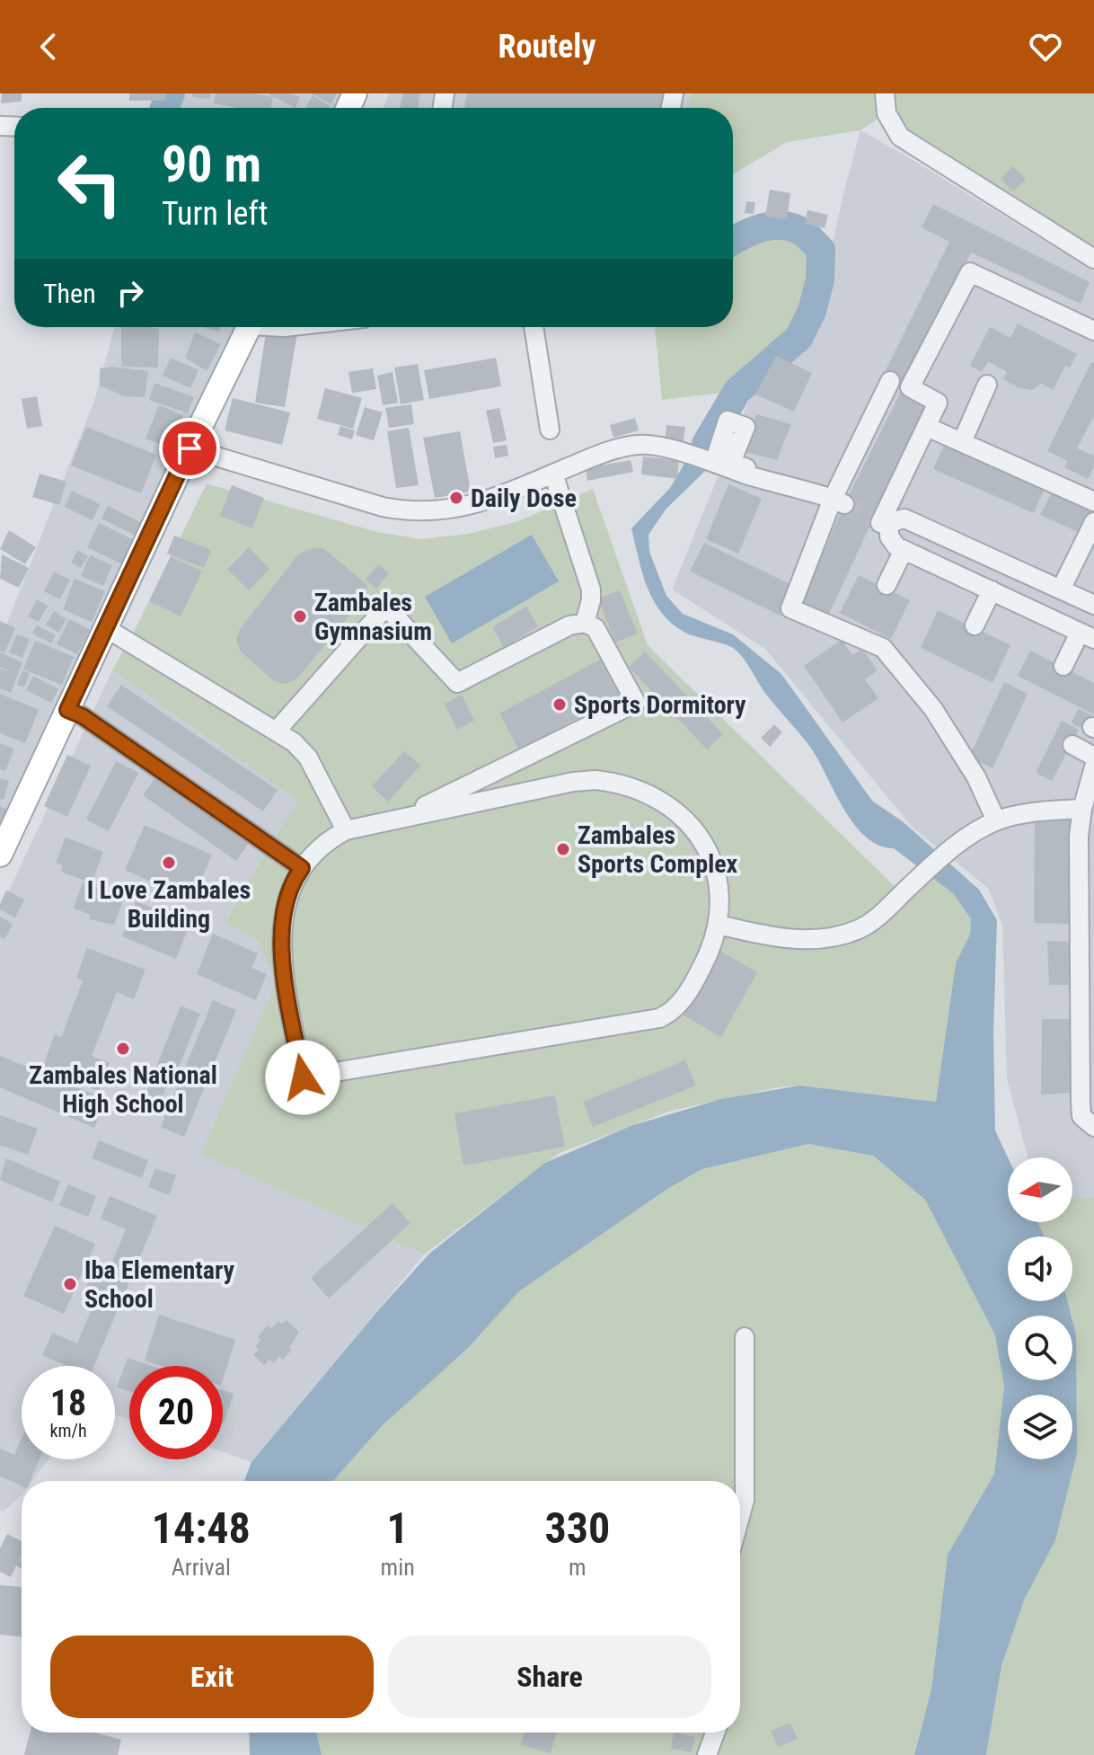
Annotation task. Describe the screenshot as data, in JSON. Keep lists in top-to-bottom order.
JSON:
{
  "places": [
    "Daily Dose",
    "Zambales Gymnasium",
    "Sports Dormitory",
    "Zambales Sports Complex",
    "I Love Zambales Building",
    "Zambales National High School",
    "Iba Elementary School"
  ],
  "north": "left",
  "page": {
    "header": "Routely",
    "turn": ["90 m", "Turn left"],
    "then": "Then",
    "speed": "18 km/h",
    "limit": "20",
    "eta": [
      "14:48",
      "Arrival",
      "1",
      "min",
      "330",
      "m"
    ],
    "buttons": ["Exit", "Share"]
  }
}
